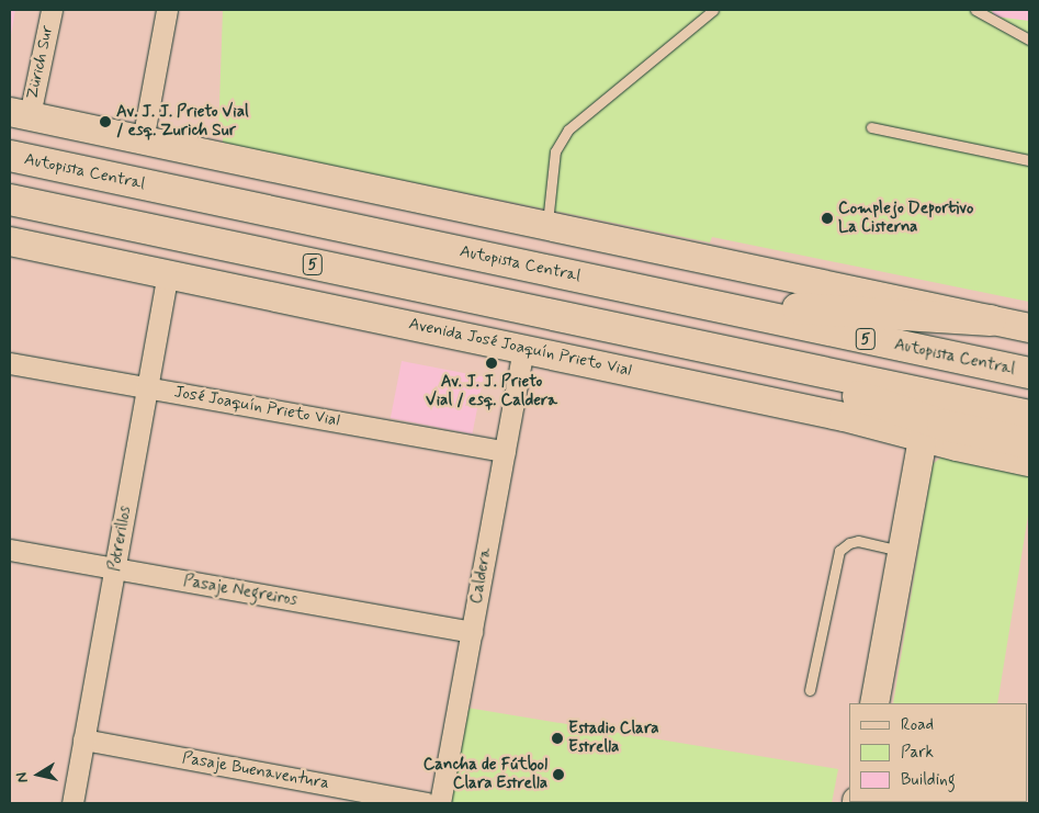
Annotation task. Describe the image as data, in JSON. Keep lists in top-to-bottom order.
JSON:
{
  "streets": {
    "highway": ["Autopista Central", "5"],
    "main road": ["Avenida José Joaquín Prieto Vial"],
    "street": [
      "Zürich Sur",
      "José Joaquín Prieto Vial",
      "Potrerillos",
      "Caldera",
      "Pasaje Negreiros",
      "Pasaje Buenaventura"
    ]
  },
  "crossings": [
    ["Avenida José Joaquín Prieto Vial", "Potrerillos"],
    ["Avenida José Joaquín Prieto Vial", "Caldera"],
    ["José Joaquín Prieto Vial", "Potrerillos"],
    ["José Joaquín Prieto Vial", "Caldera"],
    ["Potrerillos", "Pasaje Negreiros"],
    ["Potrerillos", "Pasaje Buenaventura"],
    ["Caldera", "Pasaje Negreiros"]
  ],
  "places": [
    "Av. J. J. Prieto Vial / esq. Zurich Sur",
    "Complejo Deportivo La Cisterna",
    "Av. J. J. Prieto Vial / esq. Caldera",
    "Estadio Clara Estrella",
    "Cancha de Fútbol Clara Estrella"
  ],
  "legend": ["Road", "Park", "Building"],
  "north": "left"
}
